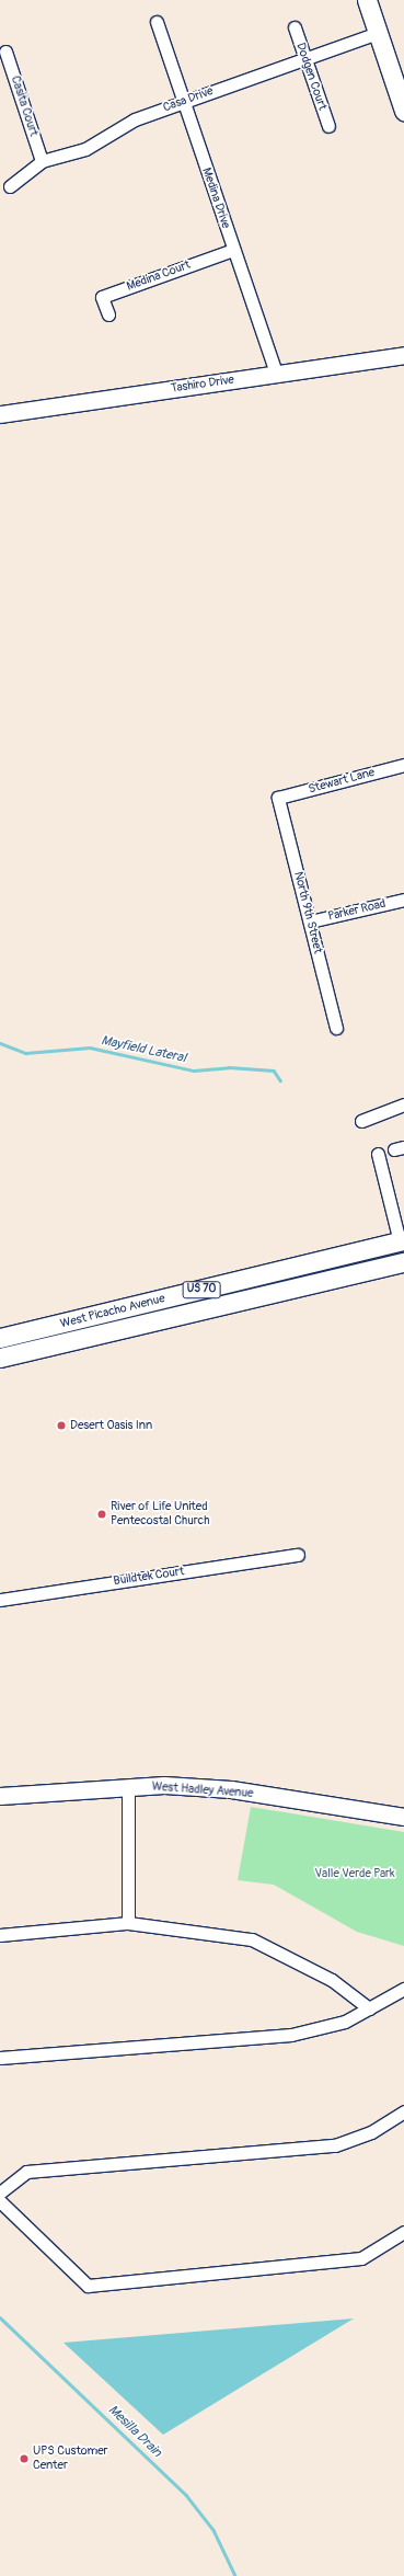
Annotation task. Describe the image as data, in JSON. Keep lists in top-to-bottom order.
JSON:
{
  "streets": {
    "main road": ["US 70", "West Picacho Avenue"],
    "street": [
      "Dodgen Court",
      "Casa Drive",
      "Casita Court",
      "Medina Drive",
      "Medina Court",
      "Tashiro Drive",
      "Stewart Lane",
      "Parker Road",
      "North 9th Street",
      "Buildtek Court",
      "West Hadley Avenue"
    ]
  },
  "crossings": [
    ["Dodgen Court", "Casa Drive"],
    ["Casa Drive", "Casita Court"],
    ["Casa Drive", "Medina Drive"],
    ["Medina Drive", "Medina Court"],
    ["Medina Drive", "Tashiro Drive"],
    ["Stewart Lane", "North 9th Street"],
    ["Parker Road", "North 9th Street"]
  ],
  "water": ["Mayfield Lateral", "Mesilla Drain"],
  "parks": ["Valle Verde Park"],
  "places": ["Desert Oasis Inn", "River of Life United Pentecostal Church", "UPS Customer Center"]
}
